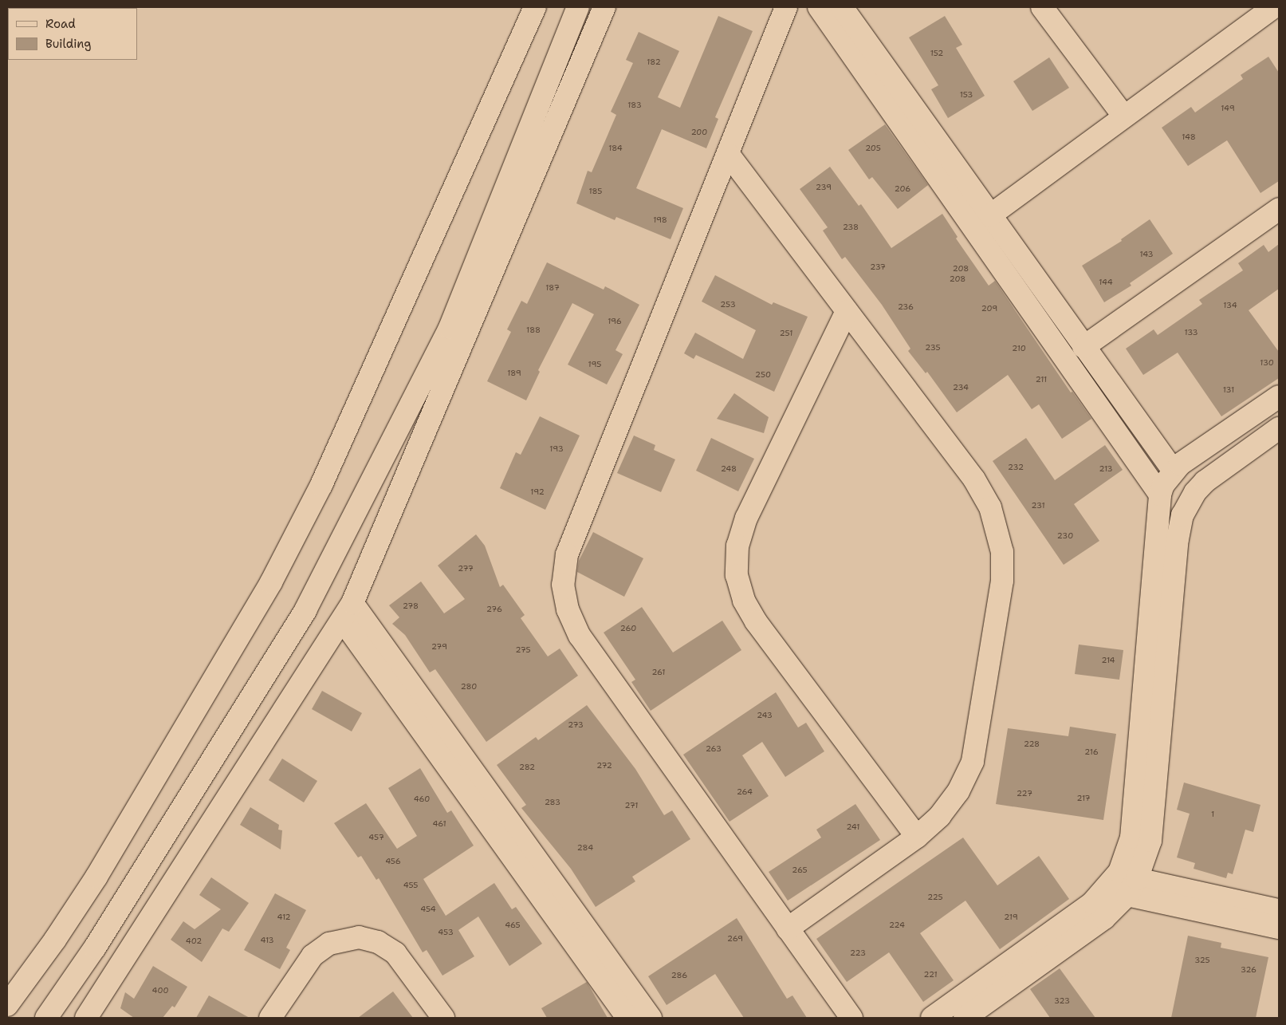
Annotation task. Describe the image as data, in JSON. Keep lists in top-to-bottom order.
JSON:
{
  "house_numbers": [
    "152",
    "182",
    "153",
    "183",
    "149",
    "200",
    "148",
    "184",
    "205",
    "239",
    "206",
    "185",
    "198",
    "238",
    "143",
    "237",
    "208",
    "208",
    "144",
    "187",
    "253",
    "134",
    "236",
    "209",
    "196",
    "188",
    "133",
    "251",
    "235",
    "210",
    "130",
    "195",
    "189",
    "250",
    "211",
    "234",
    "131",
    "193",
    "232",
    "248",
    "213",
    "192",
    "231",
    "230",
    "277",
    "278",
    "276",
    "260",
    "279",
    "275",
    "214",
    "261",
    "280",
    "243",
    "273",
    "228",
    "263",
    "216",
    "272",
    "282",
    "264",
    "227",
    "217",
    "460",
    "283",
    "271",
    "1",
    "461",
    "241",
    "457",
    "284",
    "456",
    "265",
    "455",
    "225",
    "454",
    "412",
    "219",
    "465",
    "224",
    "453",
    "269",
    "413",
    "402",
    "223",
    "325",
    "326",
    "221",
    "286",
    "400",
    "323"
  ],
  "legend": ["Road", "Building"]
}
